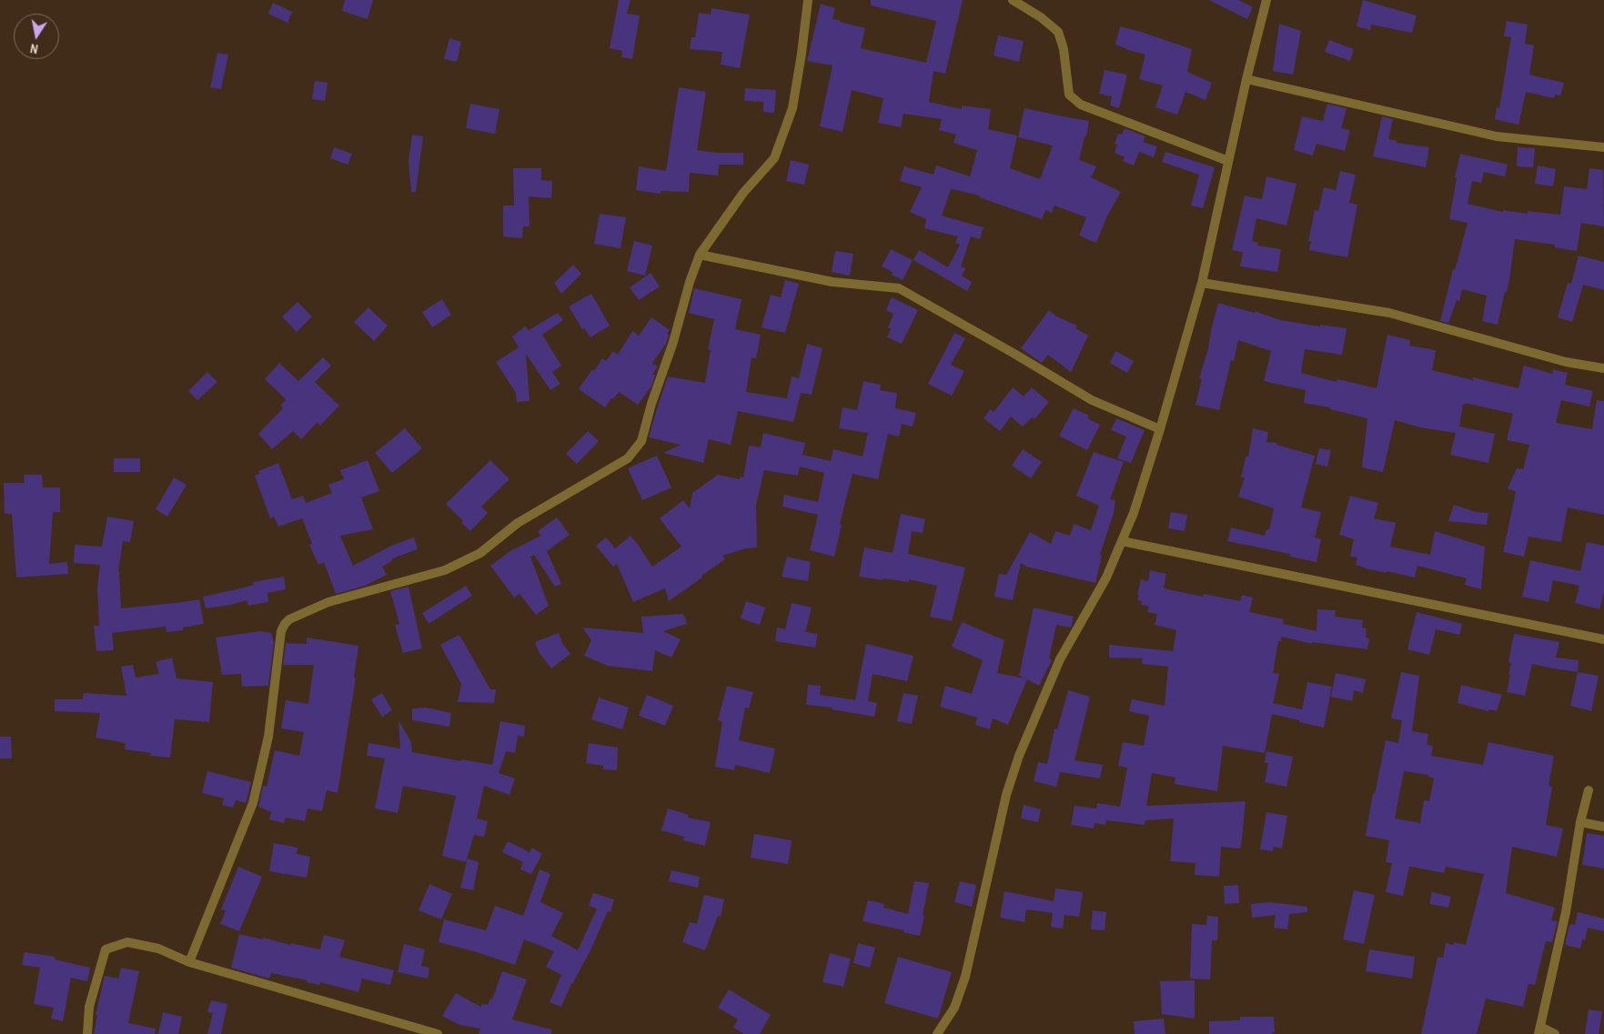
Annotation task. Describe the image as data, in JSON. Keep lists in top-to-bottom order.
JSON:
{
  "north": "bottom"
}
